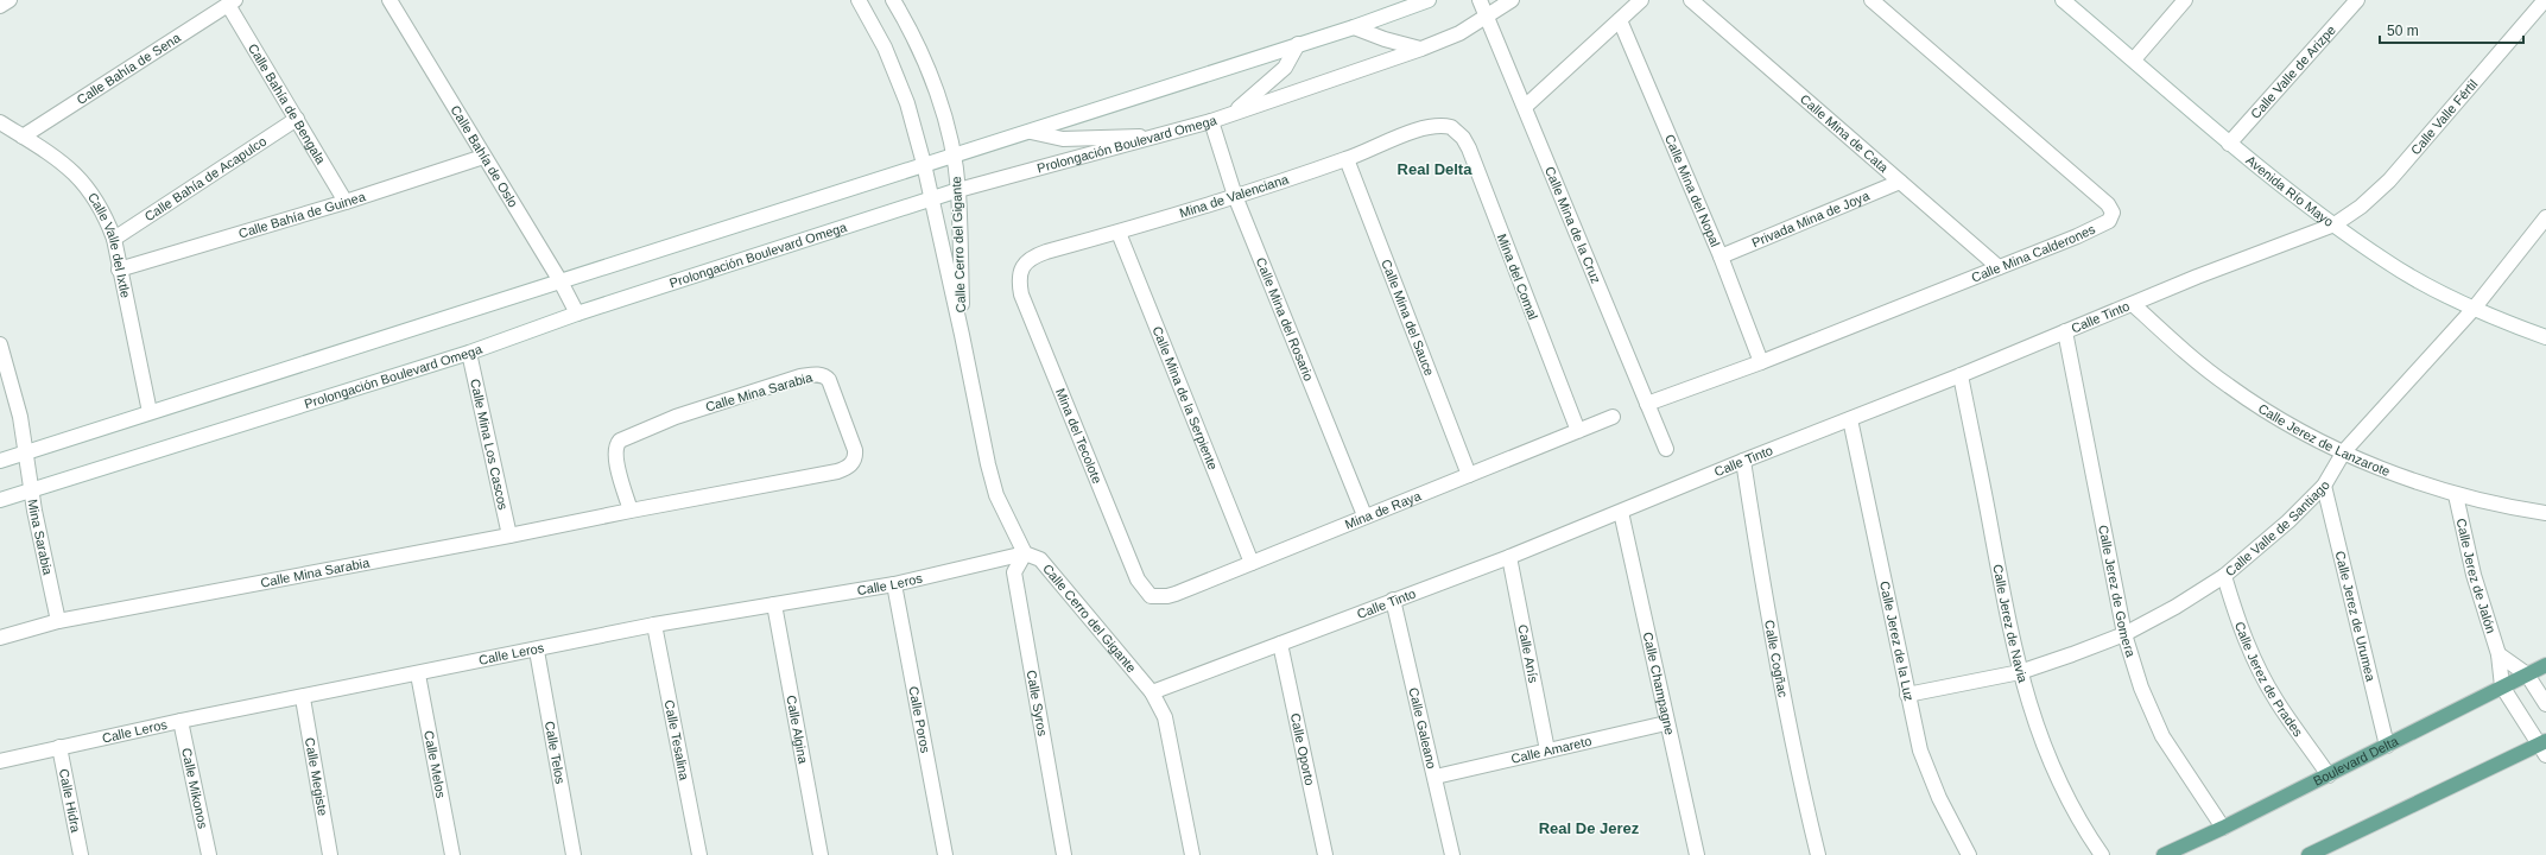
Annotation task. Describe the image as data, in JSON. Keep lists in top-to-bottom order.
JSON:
{
  "streets": {
    "main road": ["Boulevard Delta"],
    "street": [
      "Calle Bahía de Sena",
      "Calle Valle de Arizpe",
      "Calle Bahía de Bengala",
      "Calle Valle Fértil",
      "Calle Mina de Cata",
      "Prolongación Boulevard Omega",
      "Calle Bahía de Oslo",
      "Calle Bahía de Acapulco",
      "Calle Mina del Nopal",
      "Avenida Río Mayo",
      "Mina de Valenciana",
      "Calle Bahía de Guinea",
      "Privada Mina de Joya",
      "Calle Mina de la Cruz",
      "Calle Cerro del Gigante",
      "Calle Valle del Ixtle",
      "Calle Mina Calderones",
      "Mina del Comal",
      "Calle Mina del Sauce",
      "Calle Tinto",
      "Calle Mina del Rosario",
      "Calle Mina Sarabia",
      "Calle Mina de la Serpiente",
      "Mina del Tecolote",
      "Calle Jerez de Lanzarote",
      "Calle Mina Los Cascos",
      "Mina de Raya",
      "Calle Valle de Santiago",
      "Mina Sarabia",
      "Calle Jerez de Jalón",
      "Calle Leros",
      "Calle Jerez de Gomera",
      "Calle Jerez de Urumea",
      "Calle Jerez de Navia",
      "Calle Jerez de la Luz",
      "Calle Anís",
      "Calle Cogñac",
      "Calle Jerez de Prades",
      "Calle Champagne",
      "Calle Syros",
      "Calle Poros",
      "Calle Galeano",
      "Calle Algina",
      "Calle Tesalina",
      "Calle Oporto",
      "Calle Amareto",
      "Calle Telos",
      "Calle Melos",
      "Calle Megiste",
      "Calle Mikonos",
      "Calle Hidra"
    ]
  },
  "crossings": [
    ["Calle Bahía de Sena", "Calle Bahía de Bengala"],
    ["Calle Bahía de Sena", "Calle Valle del Ixtle"],
    ["Calle Valle de Arizpe", "Avenida Río Mayo"],
    ["Calle Bahía de Bengala", "Calle Bahía de Acapulco"],
    ["Calle Bahía de Bengala", "Calle Bahía de Guinea"],
    ["Calle Valle Fértil", "Avenida Río Mayo"],
    ["Calle Valle Fértil", "Calle Tinto"],
    ["Calle Mina de Cata", "Privada Mina de Joya"],
    ["Calle Mina de Cata", "Calle Mina Calderones"],
    ["Prolongación Boulevard Omega", "Calle Bahía de Oslo"],
    ["Prolongación Boulevard Omega", "Calle Mina de la Cruz"],
    ["Prolongación Boulevard Omega", "Calle Cerro del Gigante"],
    ["Prolongación Boulevard Omega", "Calle Mina del Rosario"],
    ["Prolongación Boulevard Omega", "Calle Mina Los Cascos"],
    ["Prolongación Boulevard Omega", "Mina Sarabia"],
    ["Calle Bahía de Oslo", "Calle Bahía de Guinea"],
    ["Calle Bahía de Acapulco", "Calle Valle del Ixtle"],
    ["Calle Mina del Nopal", "Privada Mina de Joya"],
    ["Calle Mina del Nopal", "Calle Mina Calderones"],
    ["Avenida Río Mayo", "Calle Tinto"],
    ["Avenida Río Mayo", "Calle Valle de Santiago"],
    ["Mina de Valenciana", "Mina del Comal"],
    ["Mina de Valenciana", "Calle Mina del Sauce"],
    ["Mina de Valenciana", "Calle Mina del Rosario"],
    ["Mina de Valenciana", "Calle Mina de la Serpiente"],
    ["Mina de Valenciana", "Mina del Tecolote"],
    ["Calle Bahía de Guinea", "Calle Valle del Ixtle"],
    ["Calle Mina de la Cruz", "Calle Mina Calderones"],
    ["Calle Cerro del Gigante", "Calle Tinto"],
    ["Calle Cerro del Gigante", "Calle Leros"],
    ["Calle Cerro del Gigante", "Calle Syros"],
    ["Mina del Comal", "Mina de Raya"],
    ["Calle Mina del Sauce", "Mina de Raya"],
    ["Calle Tinto", "Calle Jerez de Lanzarote"],
    ["Calle Tinto", "Calle Jerez de Gomera"],
    ["Calle Tinto", "Calle Jerez de Navia"],
    ["Calle Tinto", "Calle Jerez de la Luz"],
    ["Calle Tinto", "Calle Anís"],
    ["Calle Tinto", "Calle Cogñac"],
    ["Calle Tinto", "Calle Champagne"],
    ["Calle Tinto", "Calle Galeano"],
    ["Calle Tinto", "Calle Oporto"],
    ["Calle Mina del Rosario", "Mina de Raya"],
    ["Calle Mina Sarabia", "Calle Mina Los Cascos"],
    ["Calle Mina Sarabia", "Mina Sarabia"],
    ["Calle Mina de la Serpiente", "Mina de Raya"],
    ["Mina del Tecolote", "Mina de Raya"],
    ["Calle Jerez de Lanzarote", "Calle Valle de Santiago"],
    ["Calle Jerez de Lanzarote", "Calle Jerez de Jalón"],
    ["Calle Valle de Santiago", "Calle Jerez de Gomera"],
    ["Calle Valle de Santiago", "Calle Jerez de Urumea"],
    ["Calle Valle de Santiago", "Calle Jerez de Navia"],
    ["Calle Valle de Santiago", "Calle Jerez de la Luz"],
    ["Calle Valle de Santiago", "Calle Jerez de Prades"],
    ["Calle Jerez de Jalón", "Boulevard Delta"],
    ["Calle Leros", "Calle Syros"],
    ["Calle Leros", "Calle Poros"],
    ["Calle Leros", "Calle Algina"],
    ["Calle Leros", "Calle Tesalina"],
    ["Calle Leros", "Calle Telos"],
    ["Calle Leros", "Calle Melos"],
    ["Calle Leros", "Calle Megiste"],
    ["Calle Leros", "Calle Mikonos"],
    ["Calle Leros", "Calle Hidra"],
    ["Calle Jerez de Gomera", "Boulevard Delta"],
    ["Calle Jerez de Urumea", "Boulevard Delta"],
    ["Calle Anís", "Calle Amareto"],
    ["Calle Jerez de Prades", "Boulevard Delta"],
    ["Calle Champagne", "Calle Amareto"],
    ["Calle Galeano", "Calle Amareto"]
  ],
  "districts": ["Real Delta", "Real De Jerez"],
  "scale_bar": "50 m"
}
